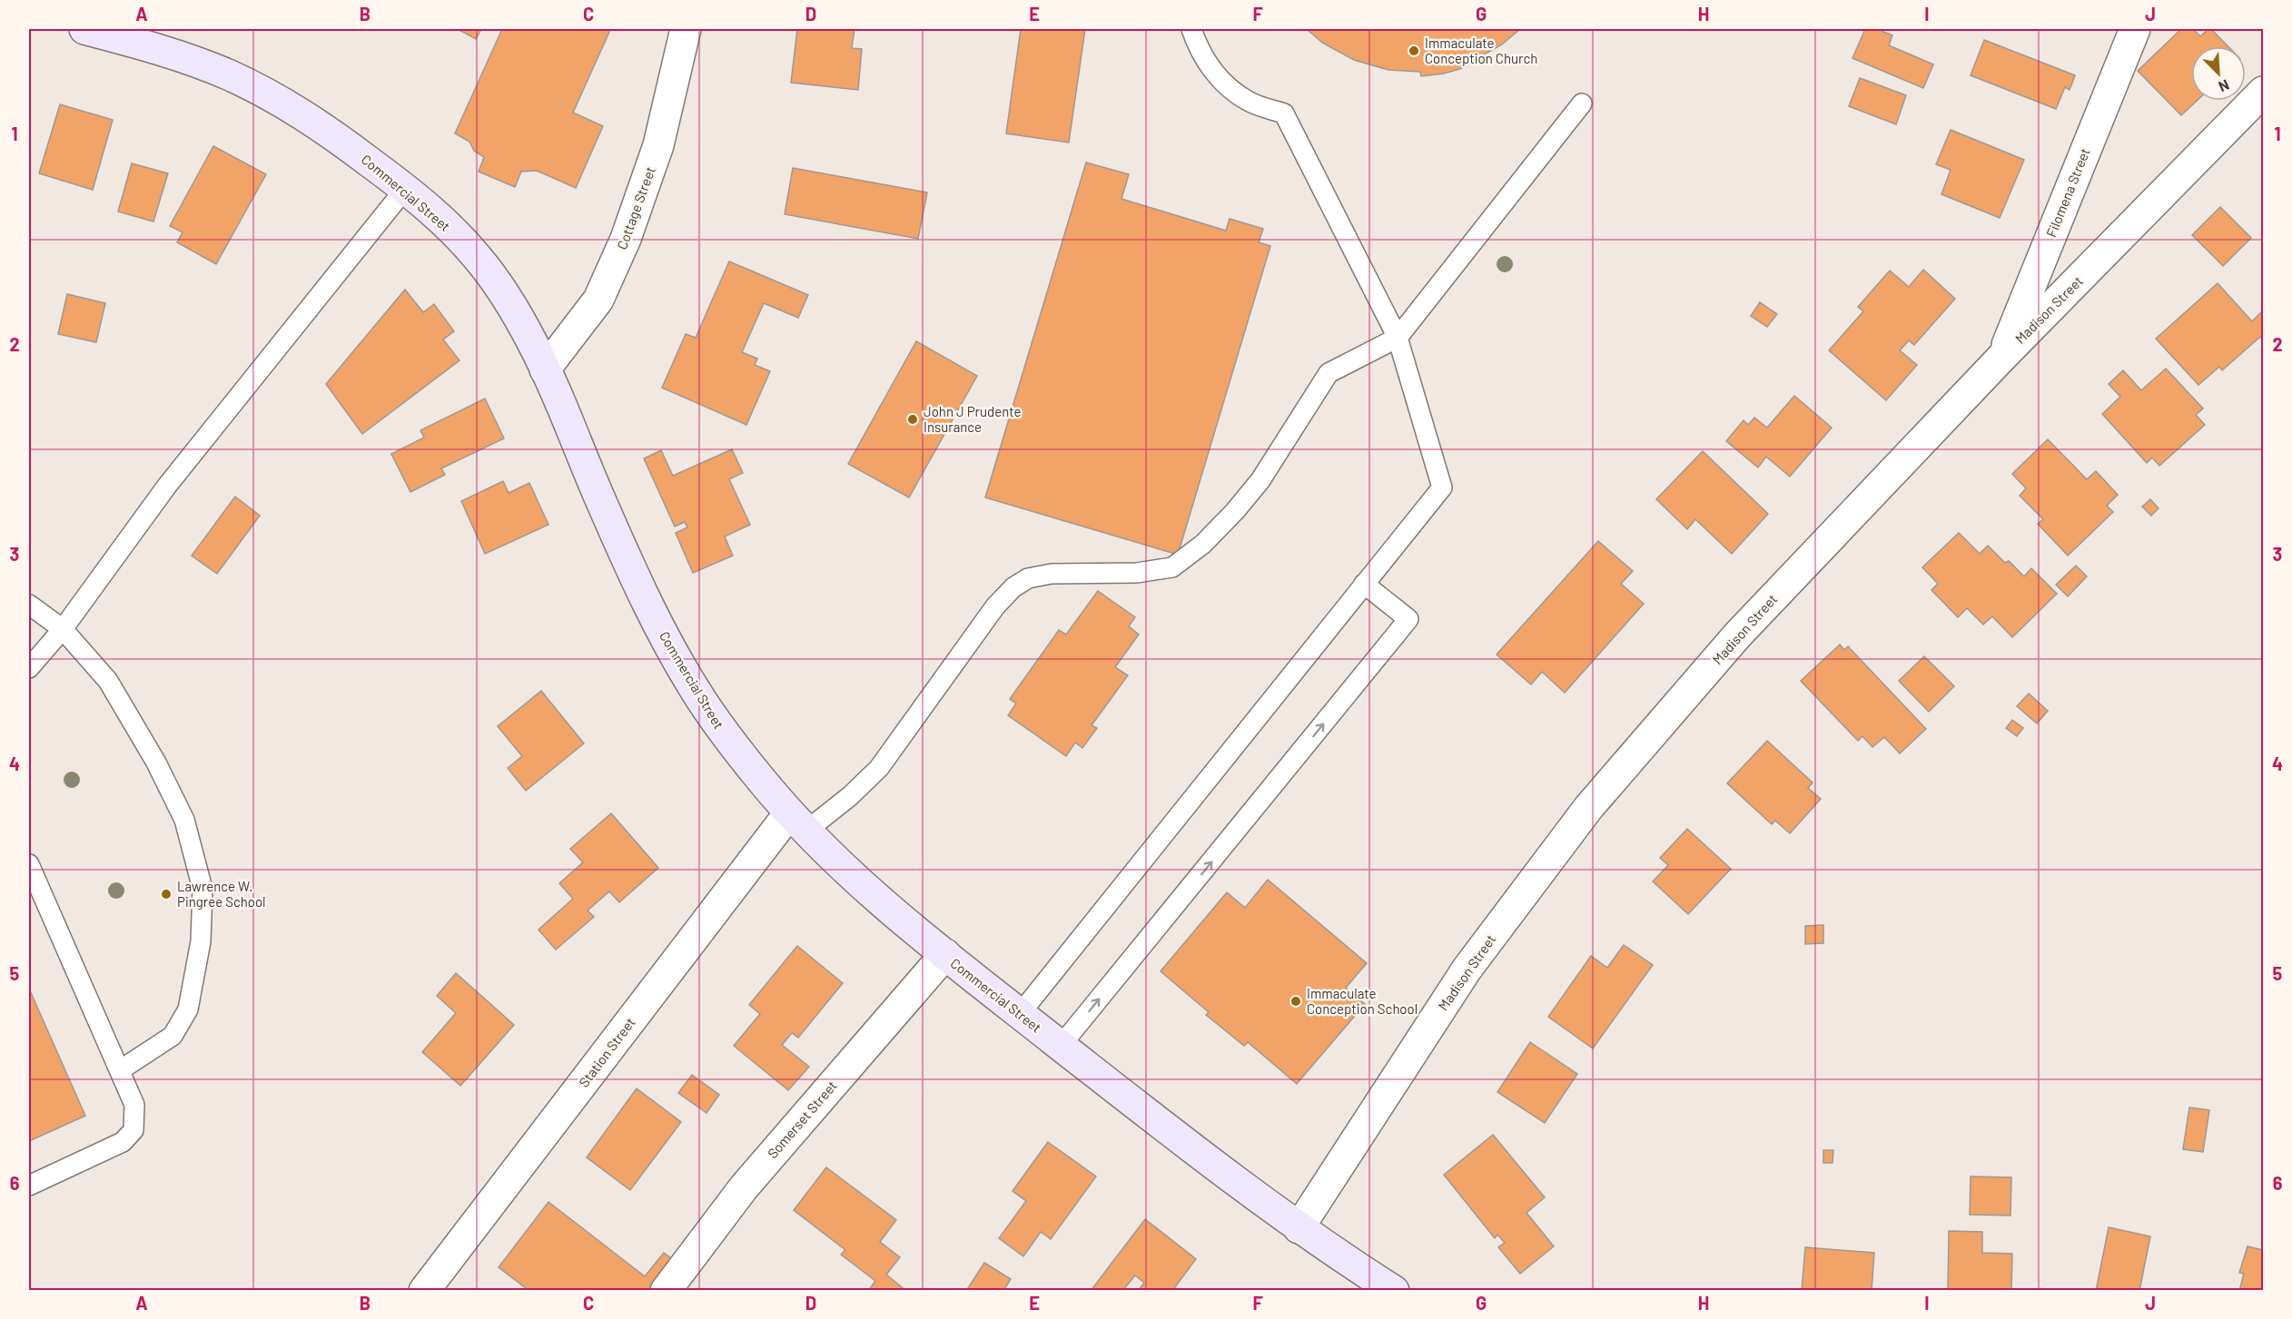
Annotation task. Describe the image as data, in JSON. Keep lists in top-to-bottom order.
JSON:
{
  "streets": {
    "main road": ["Commercial Street"],
    "street": [
      "Filomena Street",
      "Cottage Street",
      "Madison Street",
      "Station Street",
      "Somerset Street"
    ]
  },
  "crossings": [
    ["Commercial Street", "Cottage Street"],
    ["Commercial Street", "Madison Street"],
    ["Commercial Street", "Station Street"],
    ["Commercial Street", "Somerset Street"],
    ["Filomena Street", "Madison Street"]
  ],
  "places": [
    "Immaculate Conception Church",
    "John J Prudente Insurance",
    "Lawrence W. Pingree School",
    "Immaculate Conception School"
  ],
  "north": "bottom right",
  "grid": {
    "columns": [
      "A",
      "B",
      "C",
      "D",
      "E",
      "F",
      "G",
      "H",
      "I",
      "J"
    ],
    "rows": [
      "1",
      "2",
      "3",
      "4",
      "5",
      "6"
    ]
  }
}
